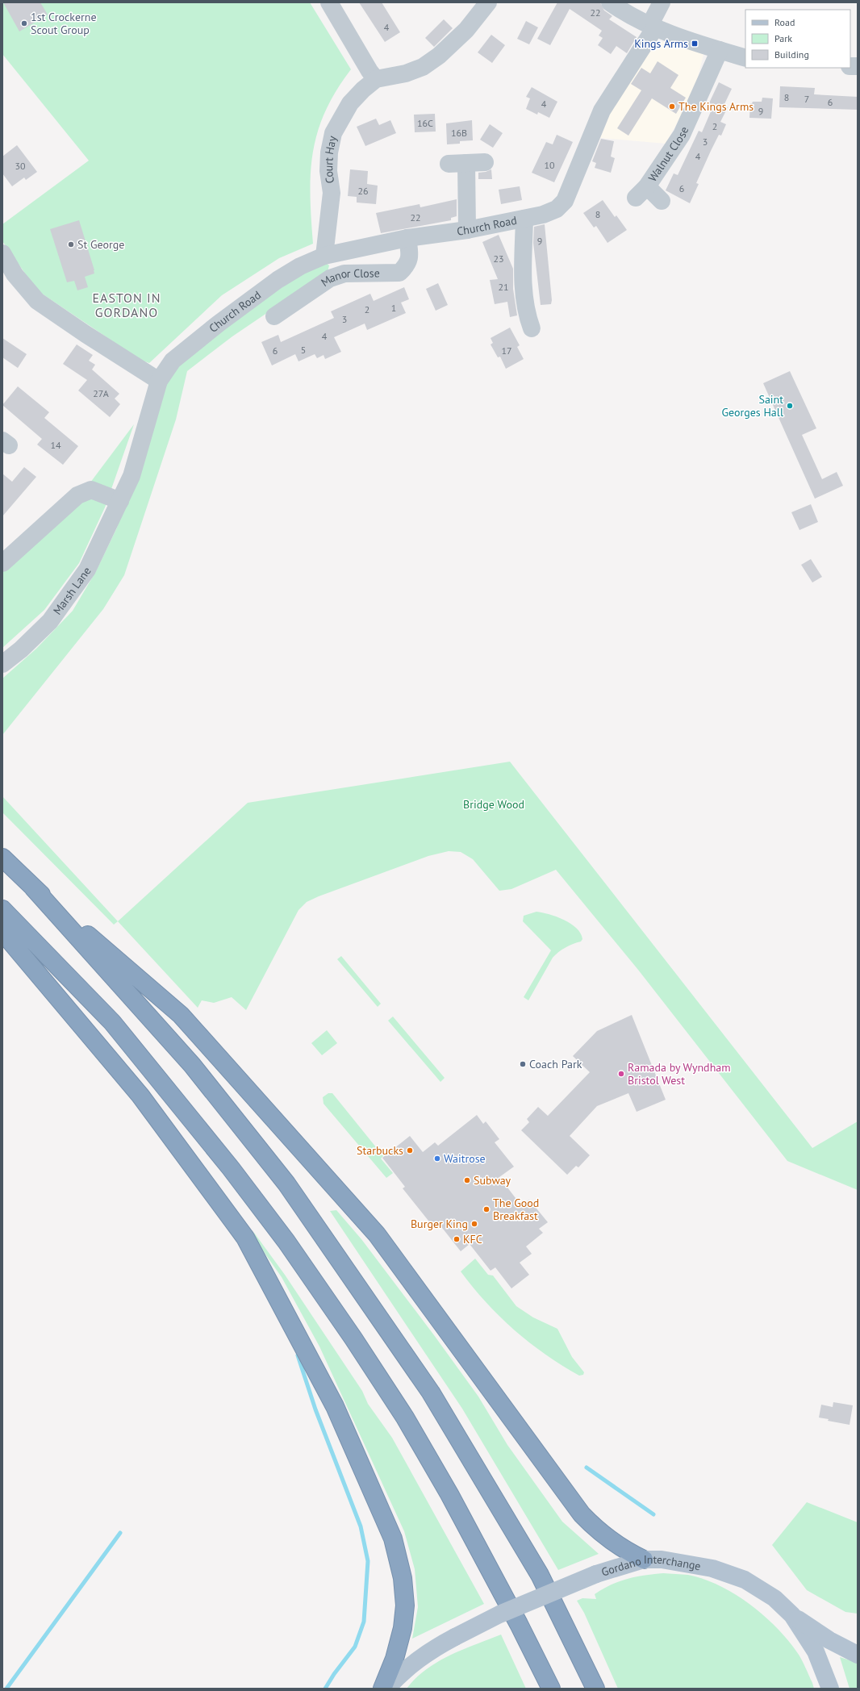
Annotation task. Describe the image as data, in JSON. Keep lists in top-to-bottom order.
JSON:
{
  "streets": {
    "main road": ["Gordano Interchange"],
    "street": [
      "Walnut Close",
      "Court Hay",
      "Church Road",
      "Manor Close",
      "Marsh Lane"
    ]
  },
  "crossings": [
    ["Court Hay", "Church Road"],
    ["Church Road", "Manor Close"],
    ["Church Road", "Marsh Lane"]
  ],
  "districts": ["EASTON IN GORDANO"],
  "parks": ["Bridge Wood"],
  "places": {
    "other": [
      "1st Crockerne Scout Group",
      "The Kings Arms",
      "St George",
      "Saint Georges Hall",
      "Coach Park",
      "Ramada by Wyndham Bristol West",
      "Starbucks",
      "Waitrose",
      "Subway",
      "The Good Breakfast",
      "Burger King",
      "KFC"
    ],
    "transit": ["Kings Arms"]
  },
  "house_numbers": [
    "22",
    "4",
    "8",
    "7",
    "6",
    "4",
    "9",
    "16C",
    "2",
    "16B",
    "3",
    "4",
    "10",
    "30",
    "6",
    "26",
    "8",
    "22",
    "9",
    "23",
    "21",
    "1",
    "2",
    "3",
    "4",
    "5",
    "6",
    "17",
    "27A",
    "14"
  ],
  "legend": ["Road", "Park", "Building"]
}
